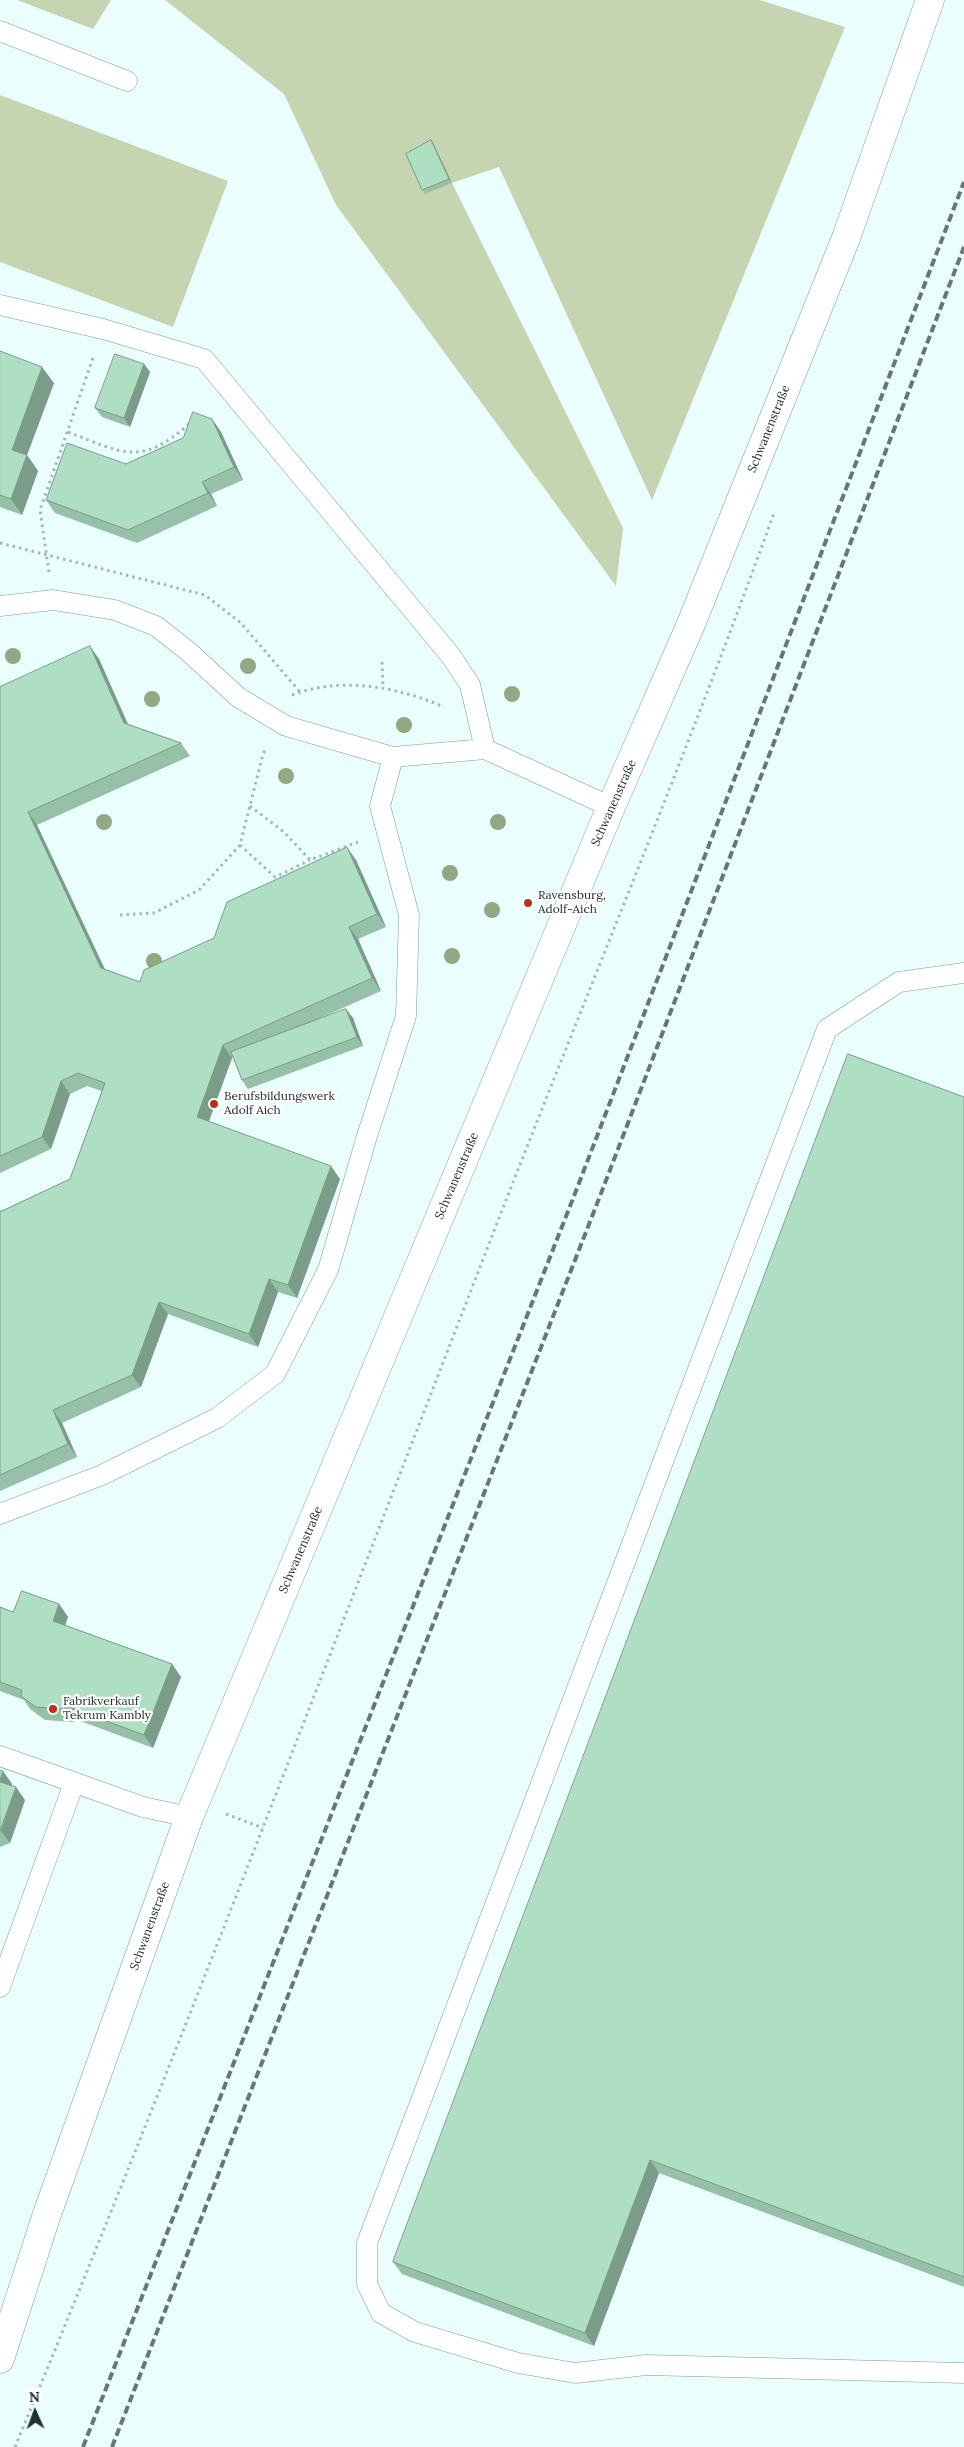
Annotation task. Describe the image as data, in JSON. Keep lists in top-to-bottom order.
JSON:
{
  "streets": {
    "street": ["Schwanenstraße"]
  },
  "places": ["Ravensburg, Adolf-Aich", "Berufsbildungswerk Adolf Aich", "Fabrikverkauf Tekrum Kambly"],
  "north": "top"
}
